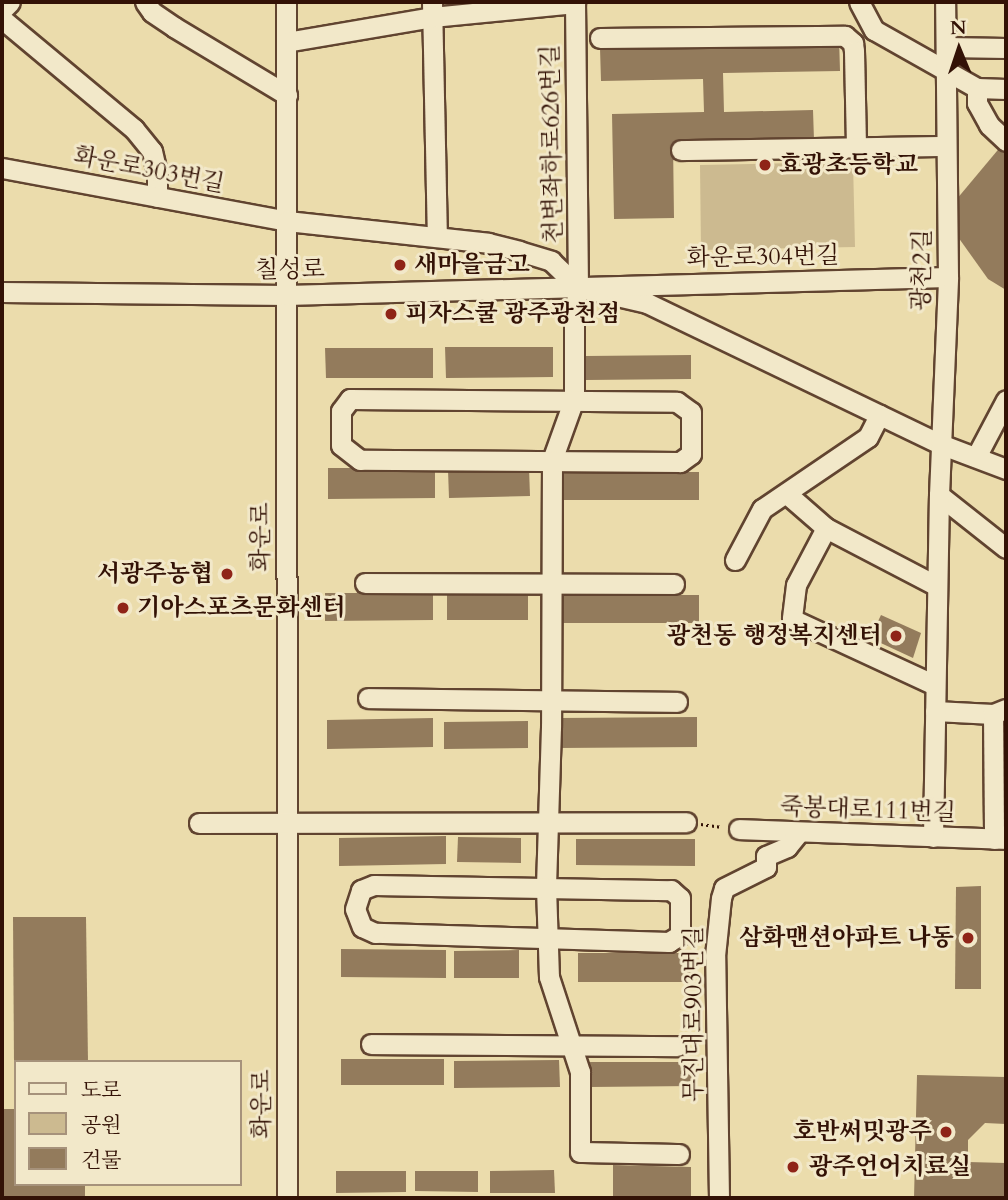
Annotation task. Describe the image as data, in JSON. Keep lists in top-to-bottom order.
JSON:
{
  "streets": {
    "street": [
      "천변좌하로626번길",
      "화운로303번길",
      "화운로304번길",
      "칠성로",
      "광천2길",
      "화운로",
      "죽봉대로111번길",
      "무진대로903번길"
    ]
  },
  "crossings": [
    ["천변좌하로626번길", "화운로304번길"],
    ["천변좌하로626번길", "칠성로"],
    ["화운로303번길", "화운로"],
    ["화운로304번길", "칠성로"],
    ["화운로304번길", "광천2길"],
    ["칠성로", "화운로"],
    ["광천2길", "죽봉대로111번길"],
    ["죽봉대로111번길", "무진대로903번길"]
  ],
  "places": [
    "효광초등학교",
    "새마을금고",
    "피자스쿨 광주광천점",
    "서광주농협",
    "기아스포츠문화센터",
    "광천동 행정복지센터",
    "삼화맨션아파트 나동",
    "호반써밋광주",
    "광주언어치료실"
  ],
  "legend": ["도로", "공원", "건물"],
  "north": "top"
}
